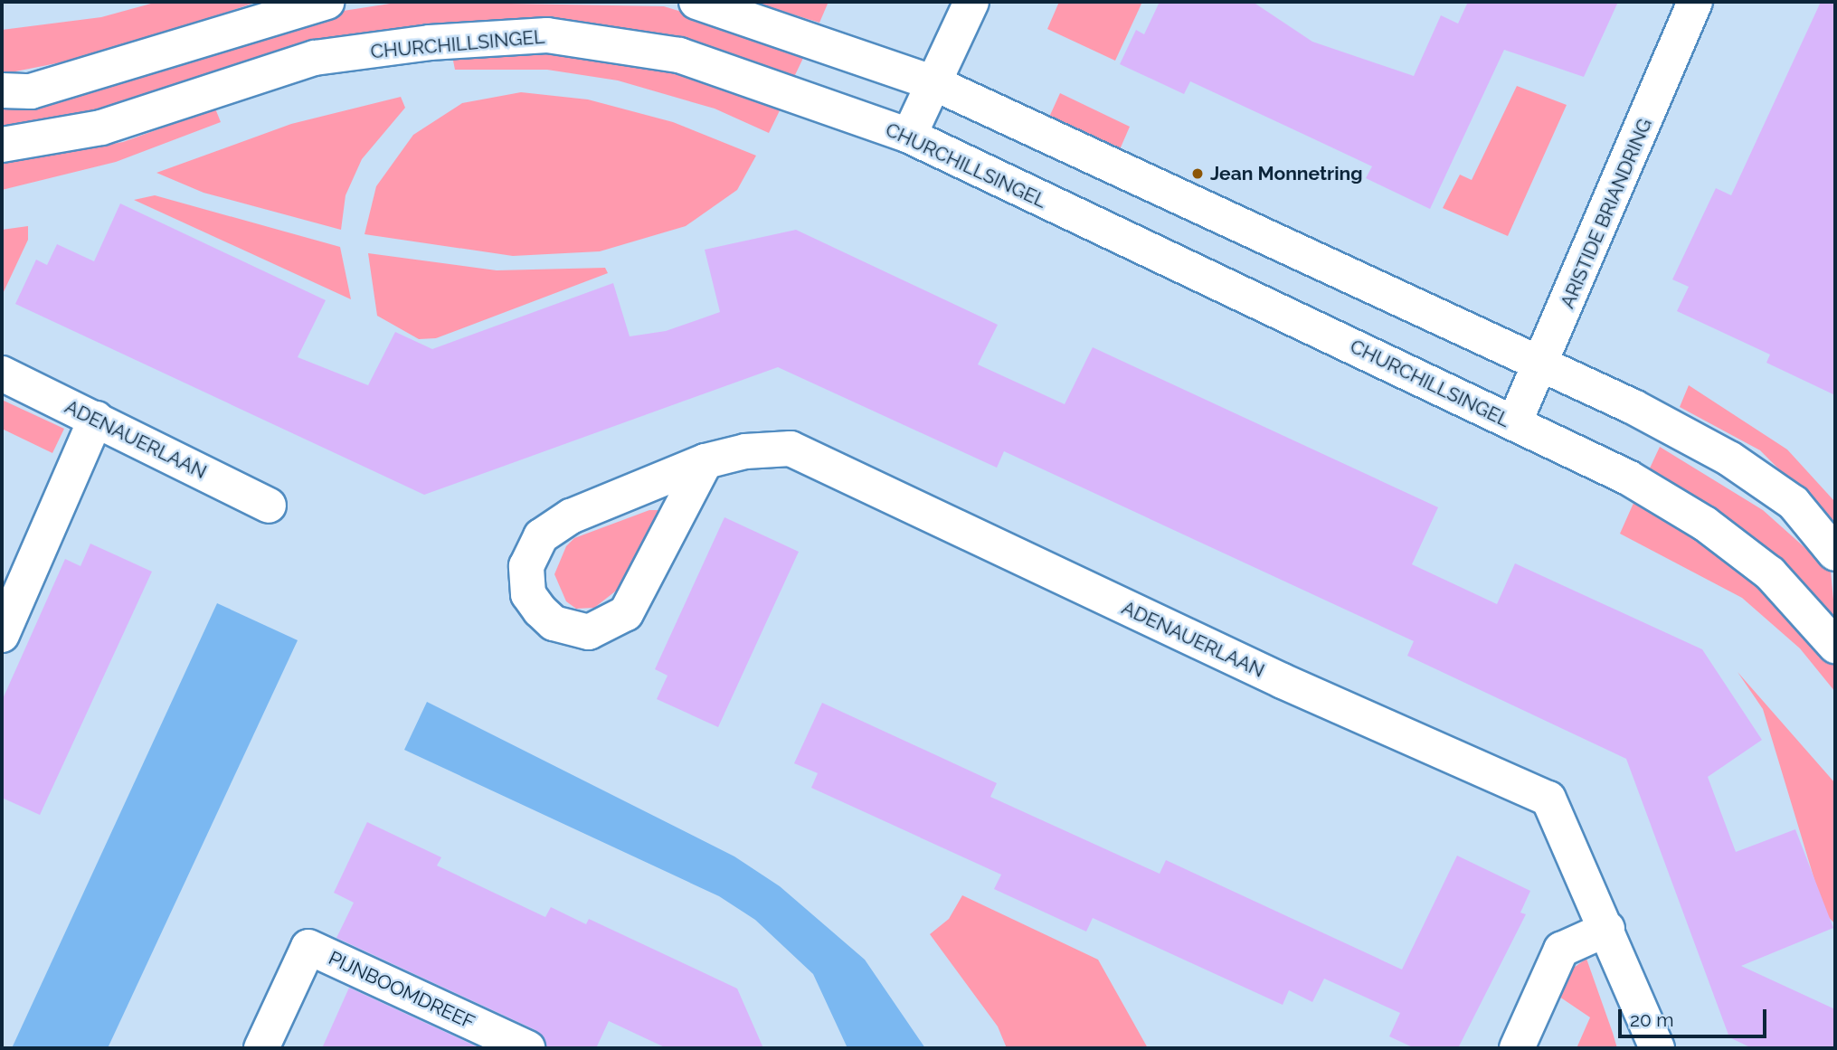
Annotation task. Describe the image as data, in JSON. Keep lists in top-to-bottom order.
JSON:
{
  "streets": {
    "street": [
      "CHURCHILLSINGEL",
      "ARISTIDE BRIANDRING",
      "ADENAUERLAAN",
      "PIJNBOOMDREEF"
    ]
  },
  "crossings": [
    ["CHURCHILLSINGEL", "ARISTIDE BRIANDRING"]
  ],
  "places": ["Jean Monnetring"],
  "scale_bar": "20 m"
}
